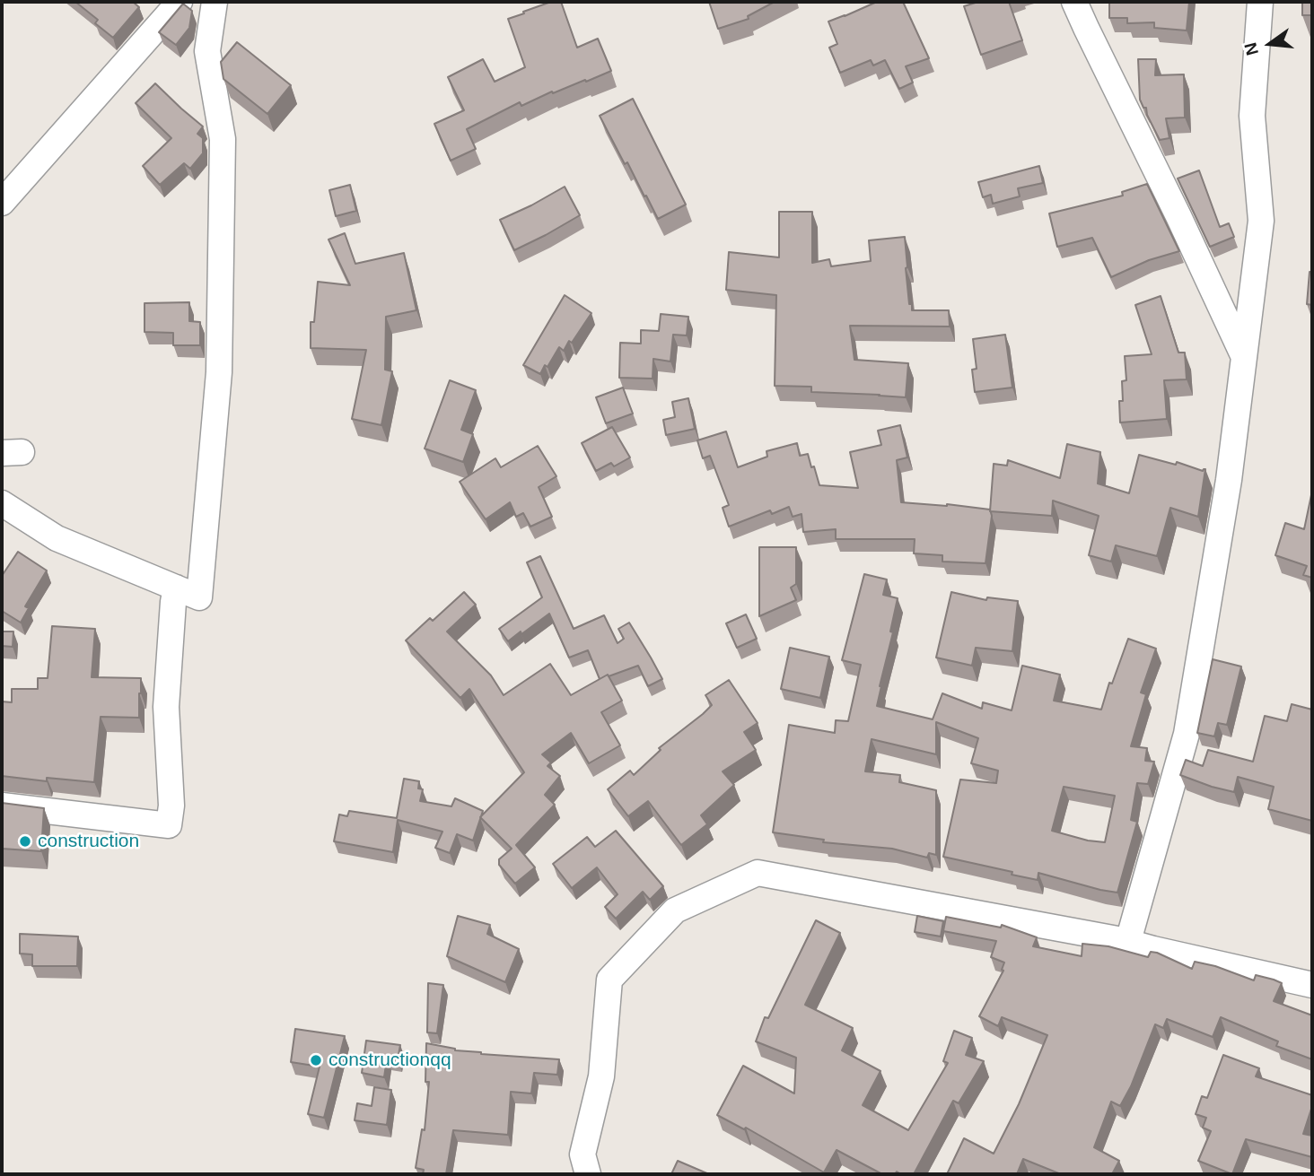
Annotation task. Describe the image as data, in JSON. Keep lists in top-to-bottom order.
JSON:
{
  "places": ["construction", "constructionqq"],
  "north": "left"
}
